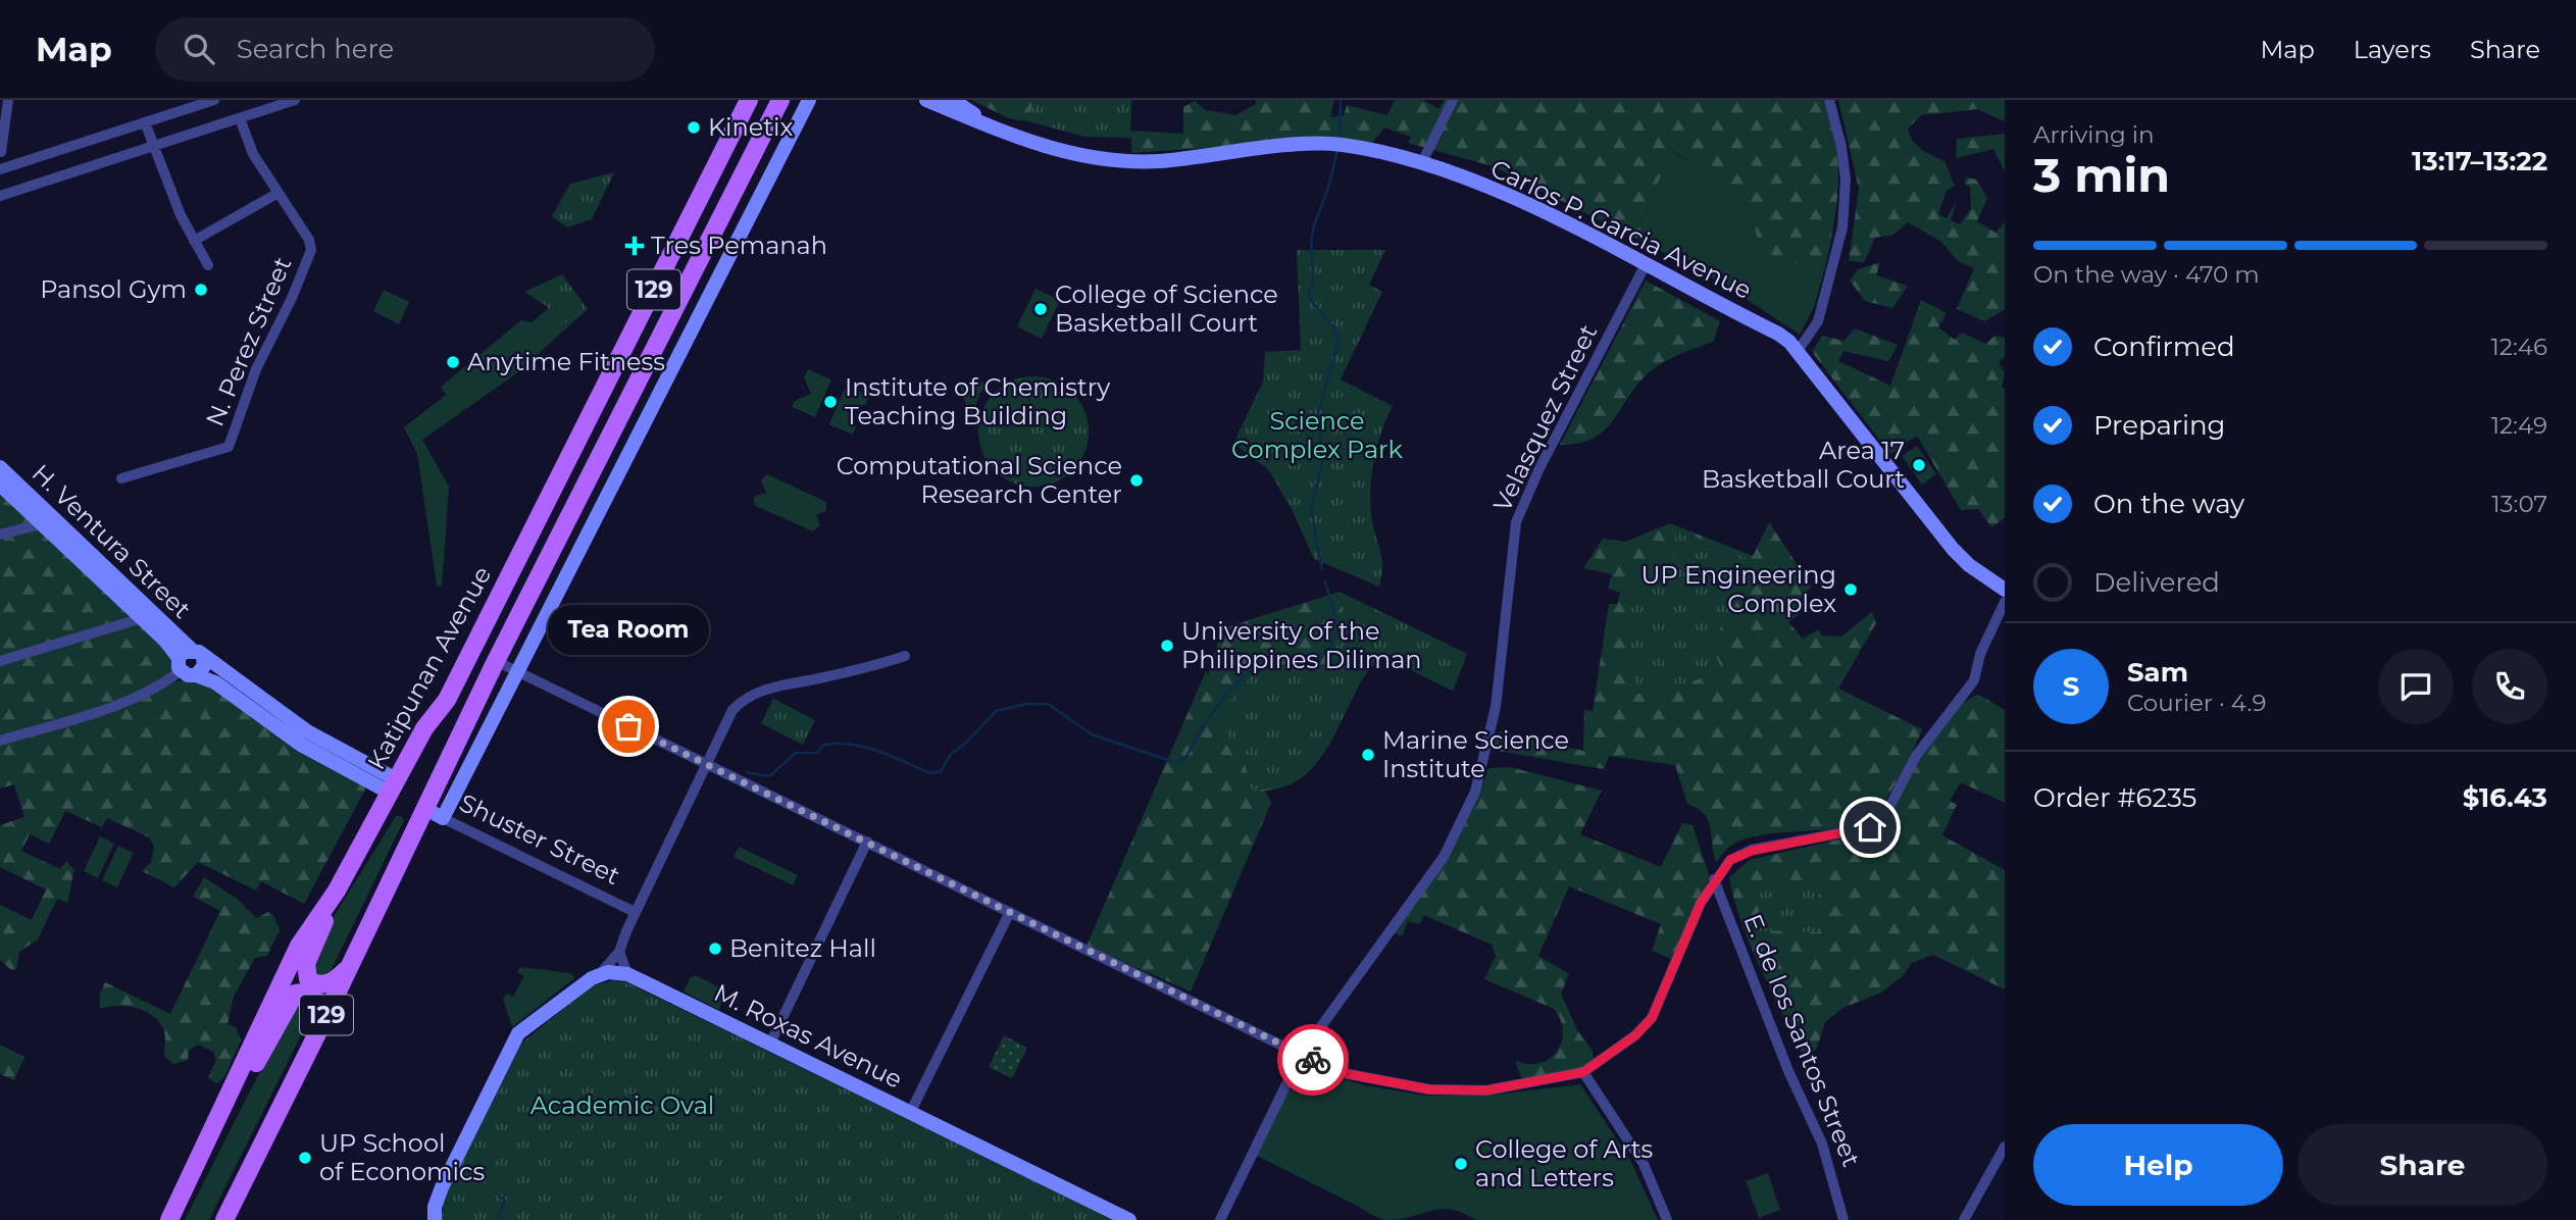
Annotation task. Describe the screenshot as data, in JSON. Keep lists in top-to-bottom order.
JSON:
{
  "streets": {
    "main road": ["129", "Katipunan Avenue"],
    "street": [
      "Carlos P. Garcia Avenue",
      "N. Perez Street",
      "Velasquez Street",
      "H. Ventura Street",
      "Shuster Street",
      "M. Roxas Avenue",
      "E. de los Santos Street"
    ]
  },
  "crossings": [
    ["Carlos P. Garcia Avenue", "Velasquez Street"],
    ["H. Ventura Street", "Katipunan Avenue"],
    ["Katipunan Avenue", "Shuster Street"]
  ],
  "parks": ["Science Complex Park", "Academic Oval"],
  "places": {
    "other": [
      "Kinetix",
      "Pansol Gym",
      "College of Science Basketball Court",
      "Anytime Fitness",
      "Institute of Chemistry Teaching Building",
      "Area 17 Basketball Court",
      "Computational Science Research Center",
      "UP Engineering Complex",
      "University of the Philippines Diliman",
      "Tea Room",
      "Marine Science Institute",
      "Benitez Hall",
      "UP School of Economics",
      "College of Arts and Letters"
    ],
    "health": ["Tres Pemanah"]
  },
  "page": {
    "header": "Map",
    "search": "Search here",
    "nav": ["Map", "Layers", "Share"],
    "heading": ["3 min", "Arriving in", "13:17–13:22"],
    "panel": [
      "Sam",
      "Courier · 4.9",
      "Order #6235",
      "$16.43"
    ],
    "bar": "On the way · 470 m",
    "list": [
      ["Confirmed", "12:46"],
      ["Preparing", "12:49"],
      ["On the way", "13:07"],
      "Delivered"
    ],
    "bubble": "Tea Room",
    "round": "S",
    "buttons": ["Help", "Share"]
  }
}
